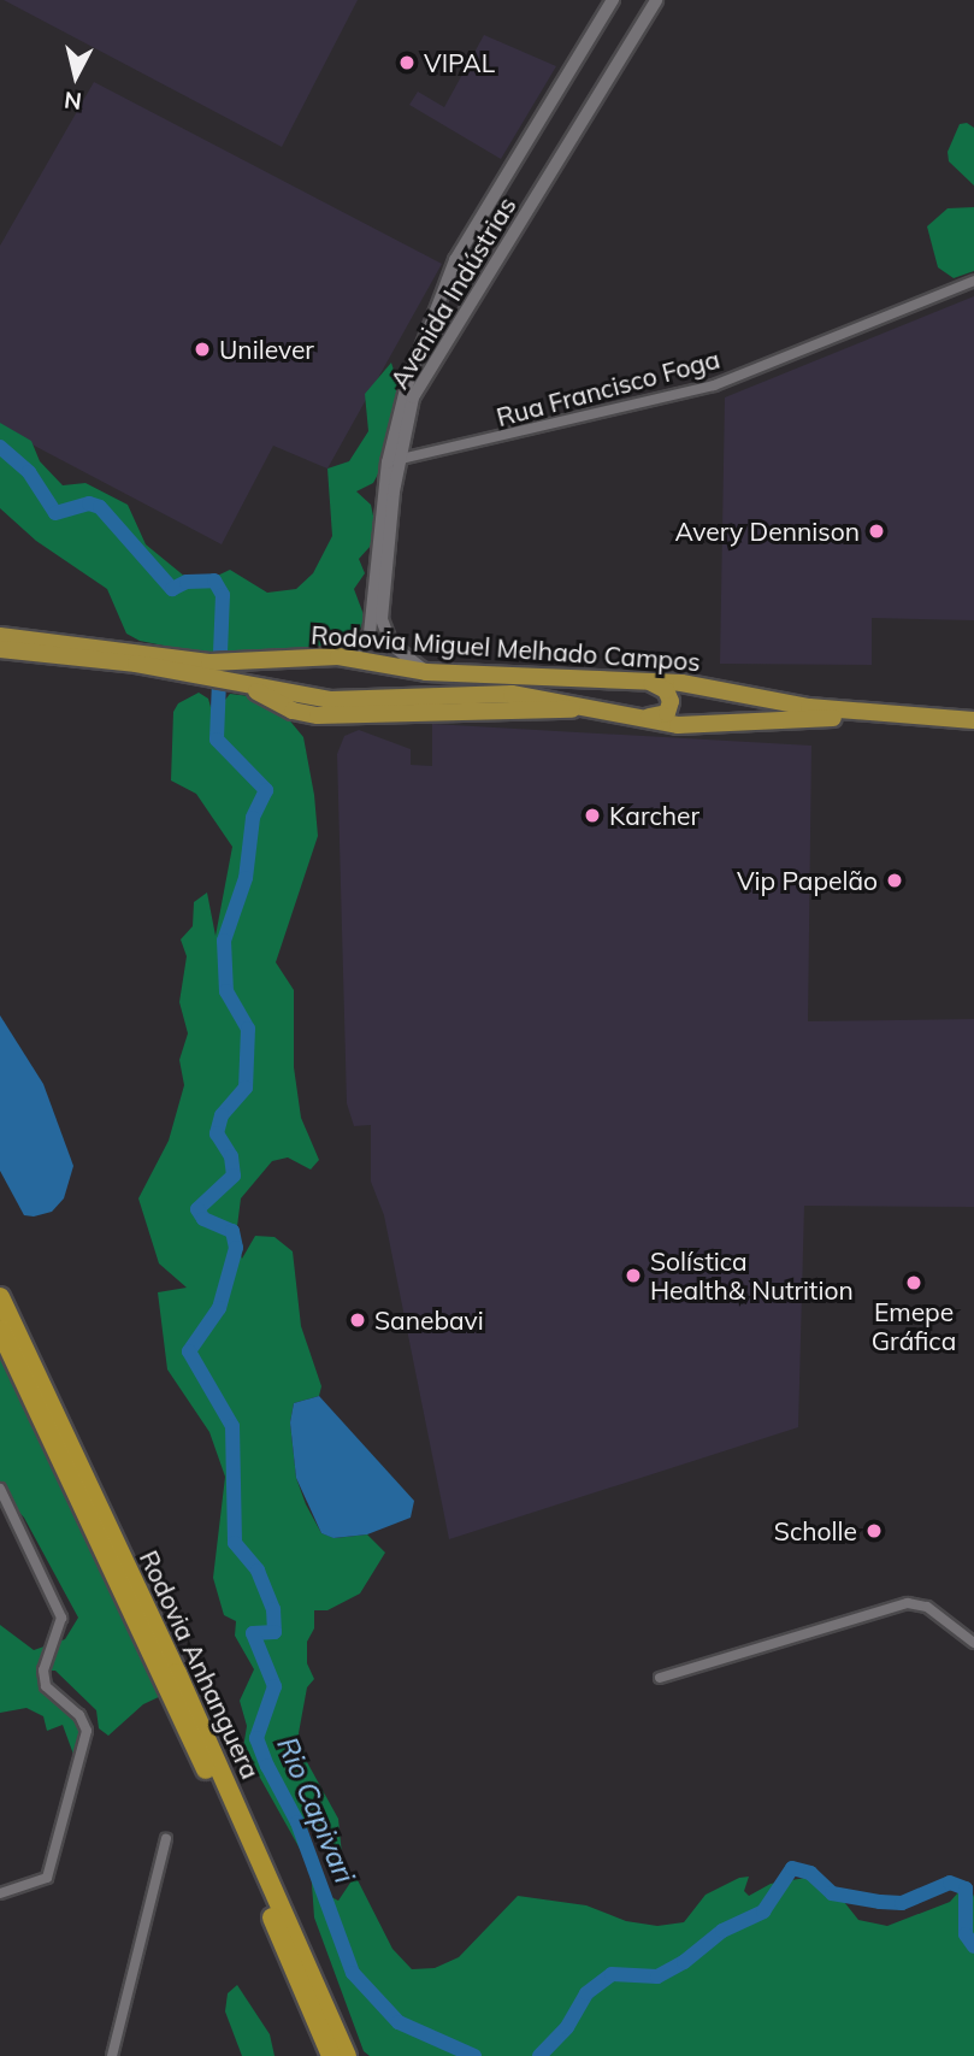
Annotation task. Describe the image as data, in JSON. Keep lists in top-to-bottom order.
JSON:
{
  "streets": {
    "highway": ["Rodovia Miguel Melhado Campos", "Rodovia Anhanguera"],
    "street": ["Avenida Indústrias", "Rua Francisco Foga"]
  },
  "crossings": [
    ["Avenida Indústrias", "Rua Francisco Foga"],
    ["Avenida Indústrias", "Rodovia Miguel Melhado Campos"]
  ],
  "water": ["Rio Capivari"],
  "places": [
    "VIPAL",
    "Unilever",
    "Avery Dennison",
    "Karcher",
    "Vip Papelão",
    "Solística Health& Nutrition",
    "Emepe Gráfica",
    "Sanebavi",
    "Scholle"
  ],
  "north": "bottom"
}
